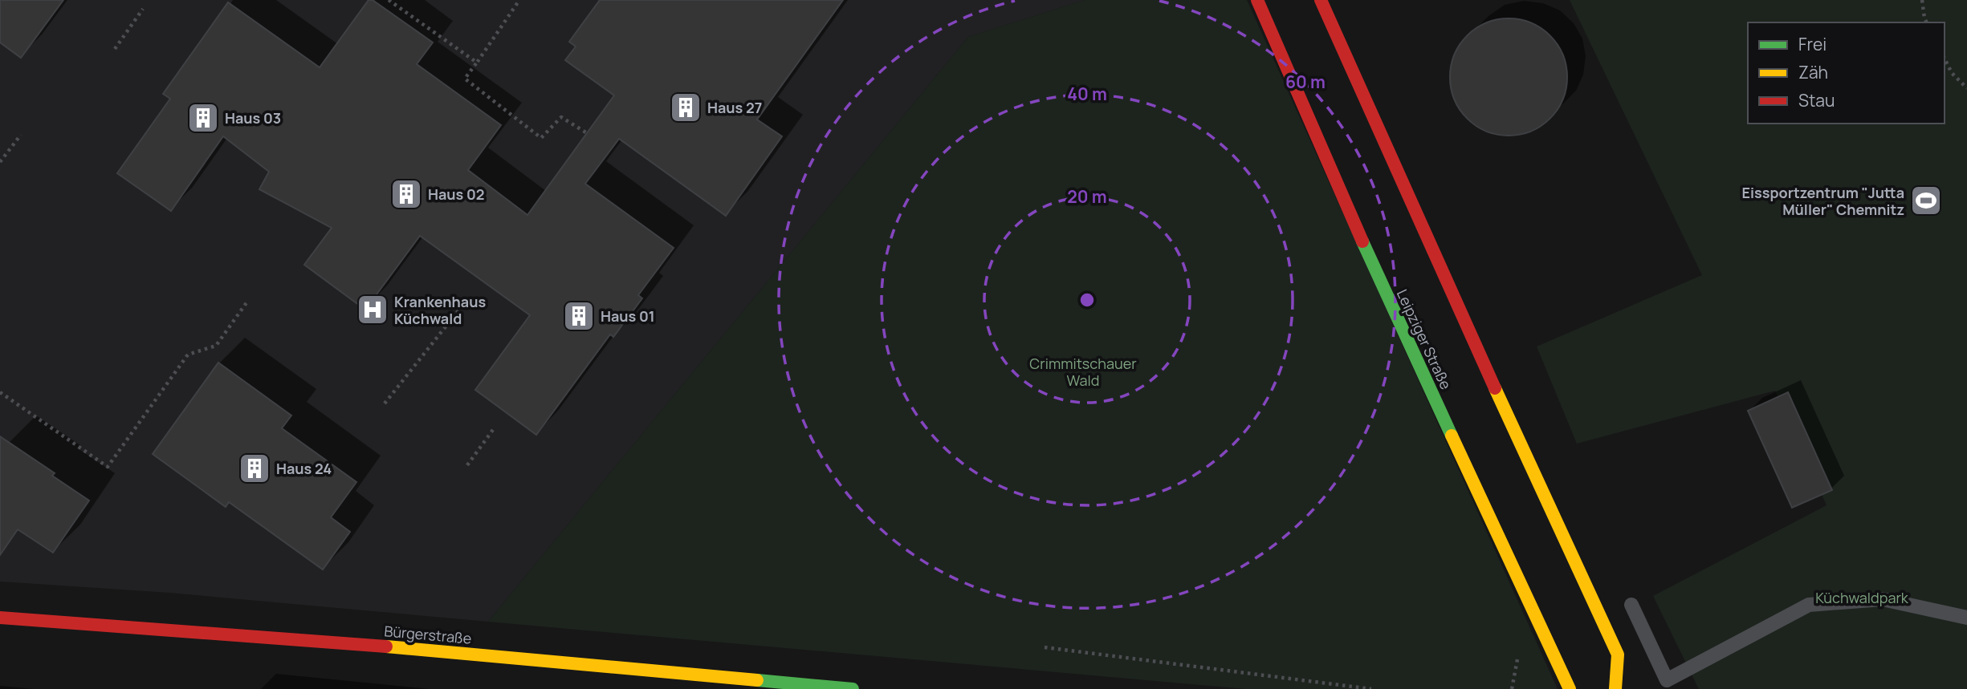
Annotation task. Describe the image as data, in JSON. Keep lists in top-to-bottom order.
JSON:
{
  "streets": {
    "main road": ["Leipziger Straße", "Bürgerstraße"]
  },
  "parks": ["Crimmitschauer Wald", "Küchwaldpark"],
  "places": {
    "building": [
      "Haus 27",
      "Haus 03",
      "Haus 02",
      "Haus 01",
      "Haus 24"
    ],
    "sports": ["Eissportzentrum \"Jutta Müller\" Chemnitz"],
    "hospital": ["Krankenhaus Küchwald"]
  },
  "legend": ["Frei", "Zäh", "Stau"],
  "rings": ["60 m", "40 m", "20 m"]
}
